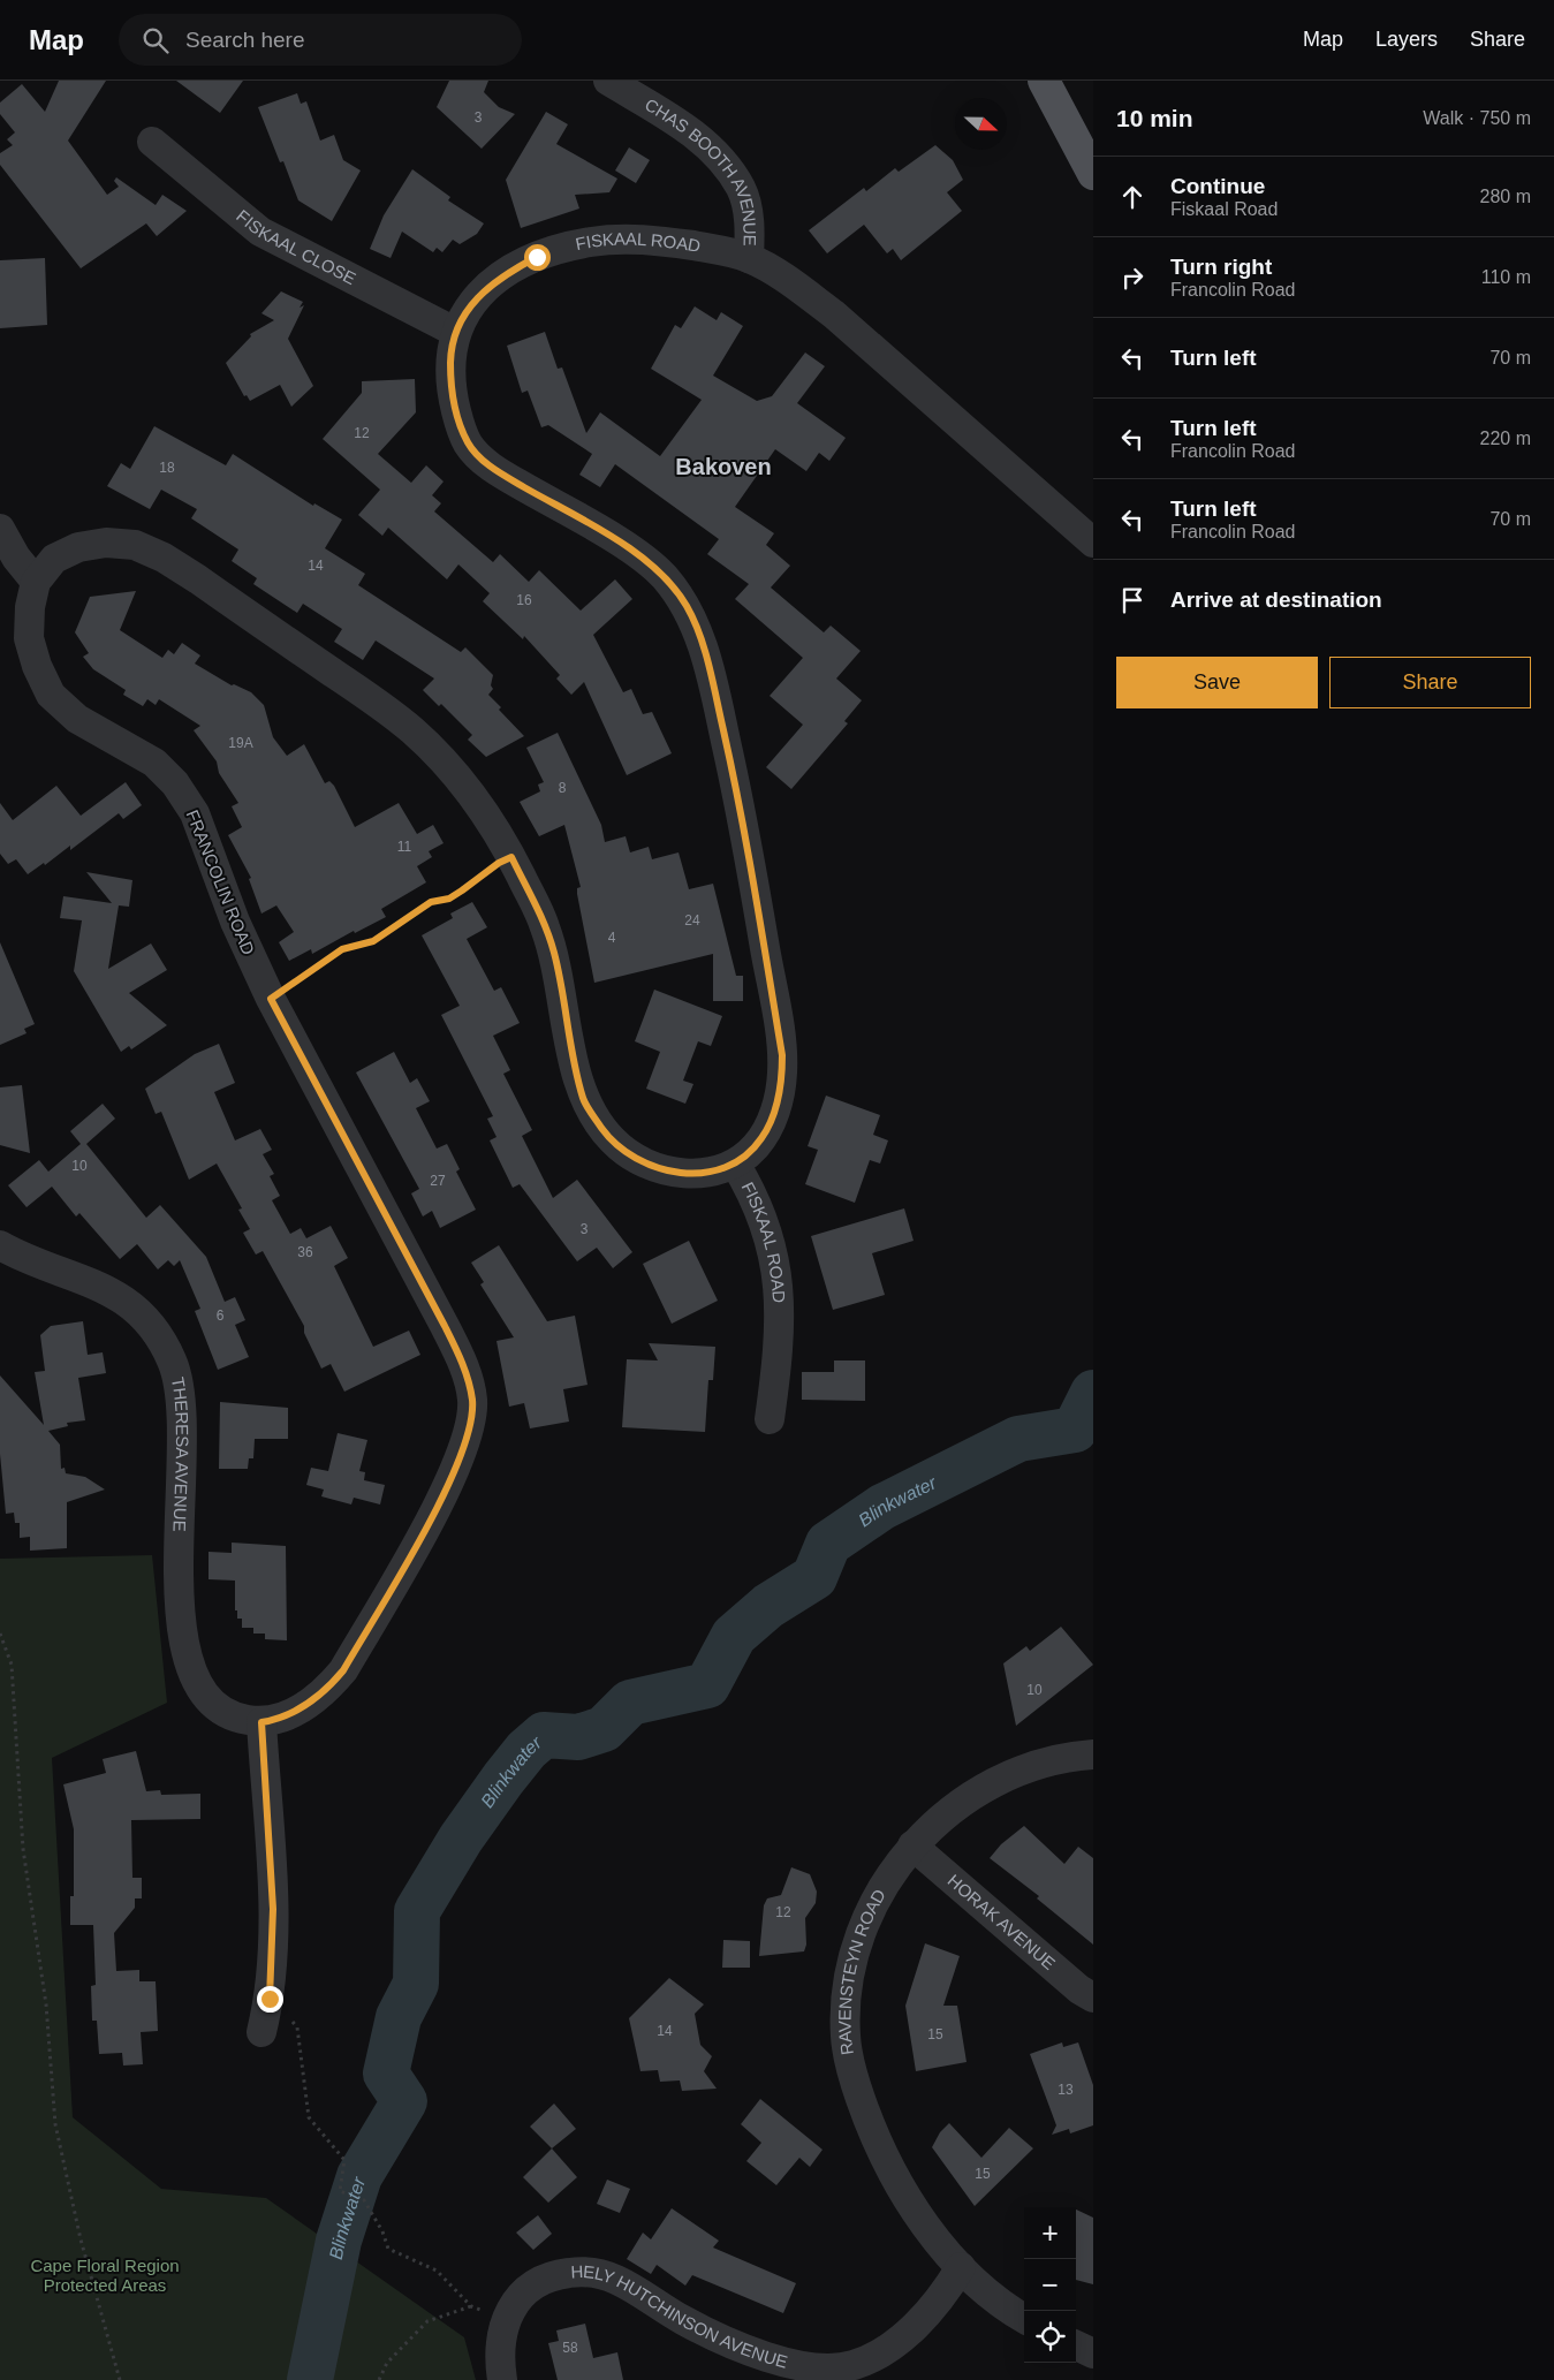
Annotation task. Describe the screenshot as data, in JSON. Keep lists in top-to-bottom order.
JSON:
{
  "streets": {
    "street": [
      "CHAS BOOTH AVENUE",
      "FISKAAL CLOSE",
      "FISKAAL ROAD",
      "FRANCOLIN ROAD",
      "THERESA AVENUE",
      "HORAK AVENUE",
      "RAVENSTEYN ROAD",
      "HELY HUTCHINSON AVENUE"
    ]
  },
  "crossings": [
    ["CHAS BOOTH AVENUE", "FISKAAL ROAD"],
    ["FISKAAL CLOSE", "FISKAAL ROAD"],
    ["FRANCOLIN ROAD", "THERESA AVENUE"],
    ["HORAK AVENUE", "RAVENSTEYN ROAD"],
    ["RAVENSTEYN ROAD", "HELY HUTCHINSON AVENUE"]
  ],
  "districts": ["Bakoven"],
  "water": ["Blinkwater"],
  "parks": ["Cape Floral Region Protected Areas"],
  "house_numbers": [
    "3",
    "12",
    "18",
    "14",
    "16",
    "19A",
    "8",
    "11",
    "24",
    "4",
    "10",
    "27",
    "3",
    "36",
    "6",
    "10",
    "12",
    "14",
    "15",
    "13",
    "15",
    "58"
  ],
  "north": "right",
  "page": {
    "header": "Map",
    "search": "Search here",
    "nav": ["Map", "Layers", "Share"],
    "heading": ["10 min", "Walk · 750 m"],
    "list": [
      ["Continue", "Fiskaal Road", "280 m"],
      ["Turn right", "Francolin Road", "110 m"],
      ["Turn left", "70 m"],
      ["Turn left", "Francolin Road", "220 m"],
      ["Turn left", "Francolin Road", "70 m"],
      "Arrive at destination"
    ],
    "buttons": ["Save", "Share"],
    "map_buttons": ["+", "−"]
  }
}
